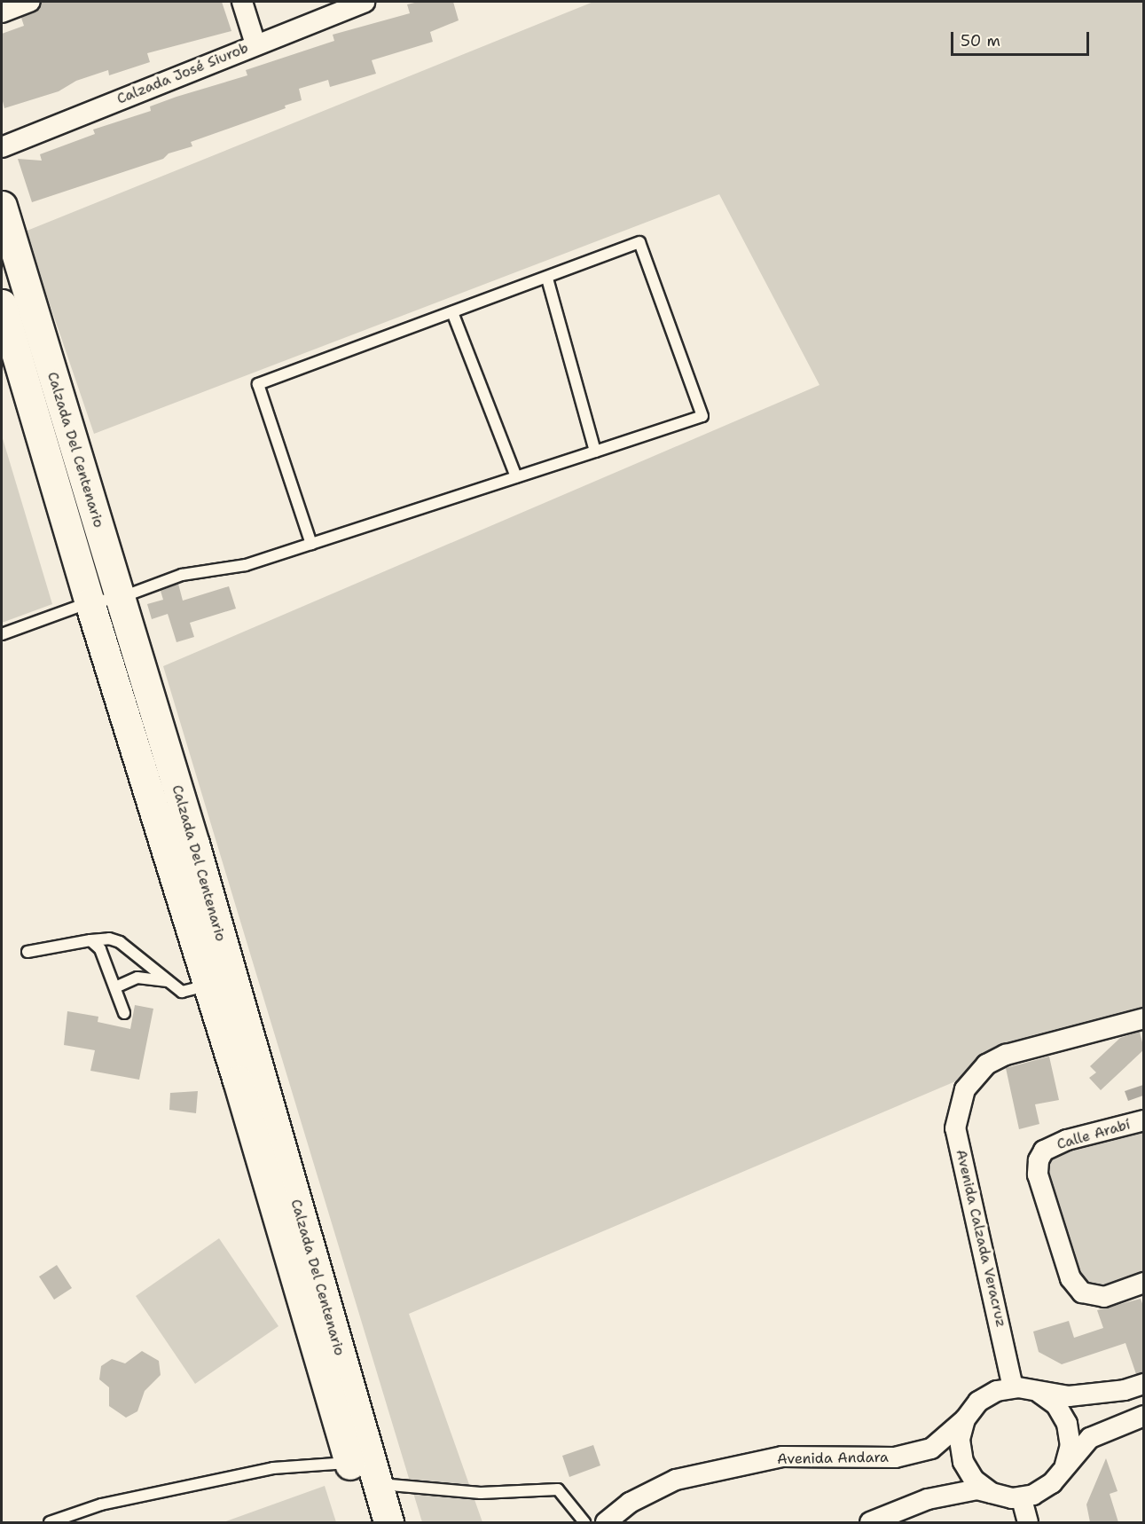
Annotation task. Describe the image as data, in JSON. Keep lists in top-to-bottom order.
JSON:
{
  "streets": {
    "main road": ["Calzada Del Centenario"],
    "street": [
      "Calzada José Siurob",
      "Calle Arabí",
      "Avenida Calzada Veracruz",
      "Avenida Andara"
    ]
  },
  "crossings": [
    ["Avenida Calzada Veracruz", "Avenida Andara"]
  ],
  "scale_bar": "50 m"
}
